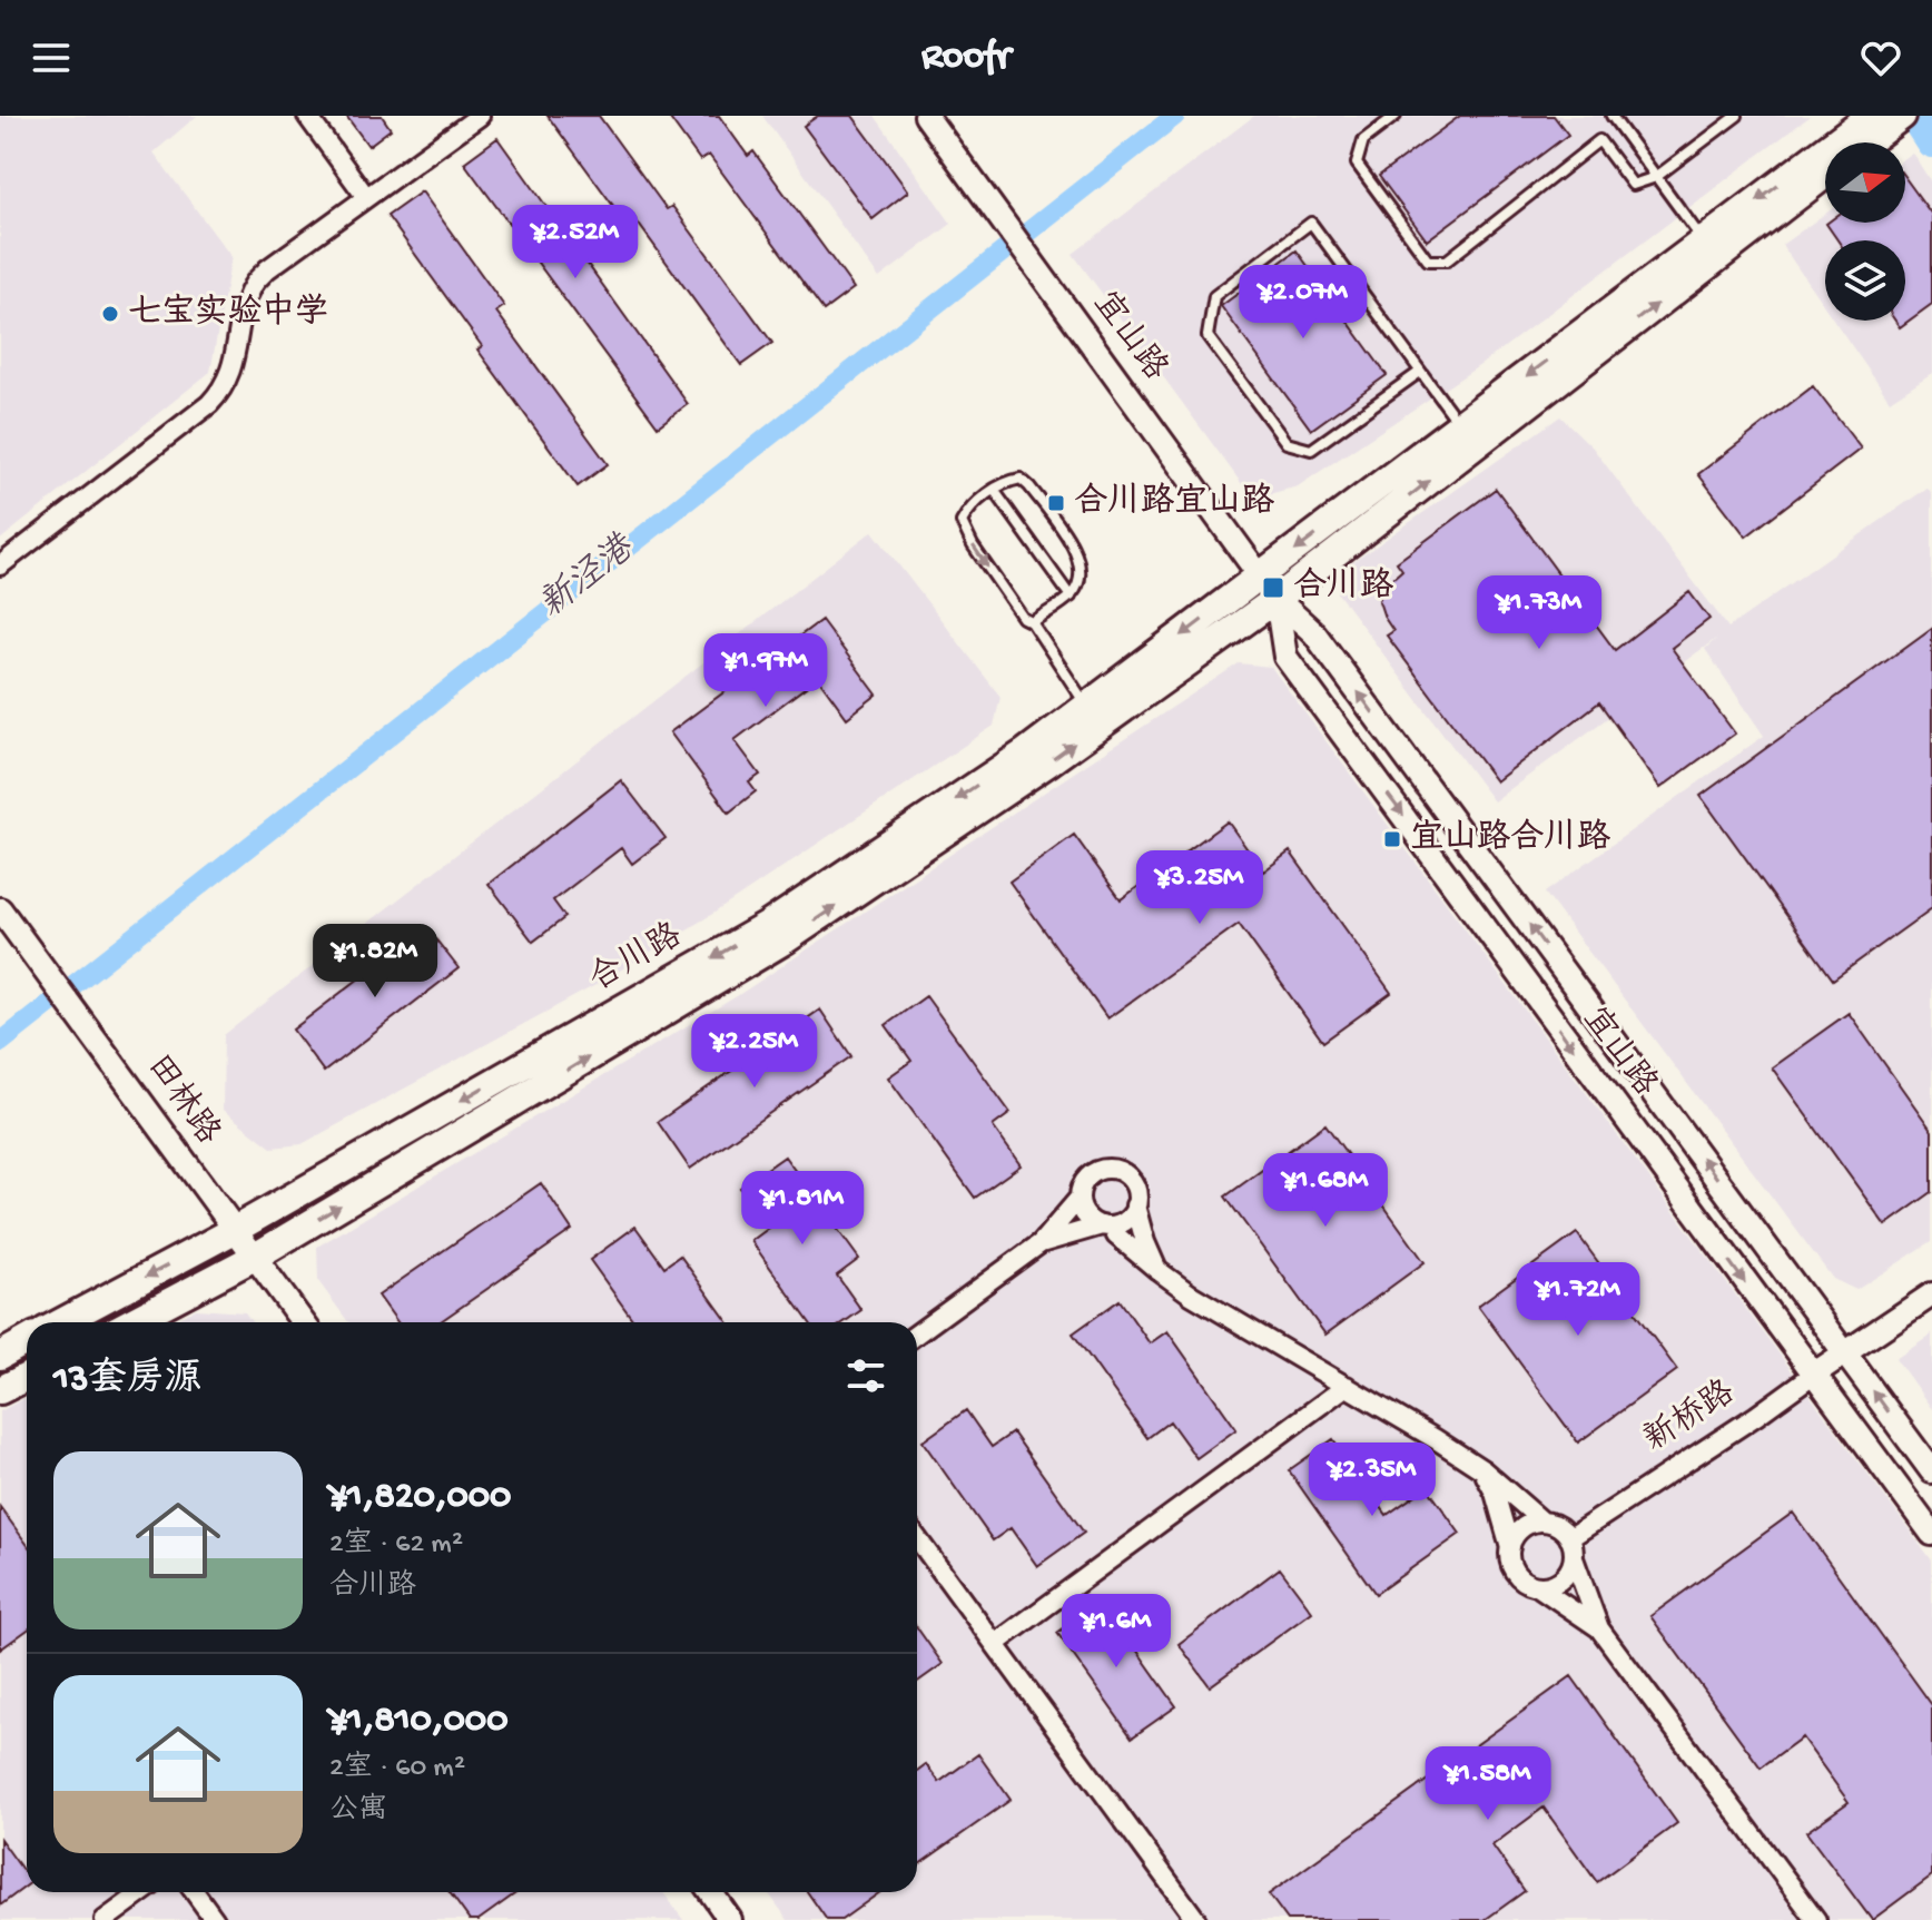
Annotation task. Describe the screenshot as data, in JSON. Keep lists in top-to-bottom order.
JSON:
{
  "streets": {
    "main road": ["合川路"],
    "street": ["宜山路", "田林路", "新桥路"]
  },
  "crossings": [
    ["宜山路", "合川路"],
    ["宜山路", "新桥路"],
    ["合川路", "田林路"]
  ],
  "water": ["新泾港"],
  "places": {
    "other": ["七宝实验中学"],
    "transit": ["合川路宜山路", "合川路", "宜山路合川路"]
  },
  "north": "right",
  "page": {
    "header": "Roofr",
    "price": [
      "¥2.52M",
      "¥2.07M",
      "¥1.73M",
      "¥1.97M",
      "¥3.25M",
      "¥1.82M",
      "¥2.25M",
      "¥1.68M",
      "¥1.81M",
      "¥1.72M",
      "¥2.35M",
      "¥1.6M",
      "¥1.58M"
    ],
    "heading": "13套房源",
    "list": [
      {
        "name": "¥1,820,000",
        "note": "2室 · 62 m² · 合川路"
      },
      {
        "name": "¥1,810,000",
        "note": "2室 · 60 m² · 公寓"
      }
    ]
  }
}
